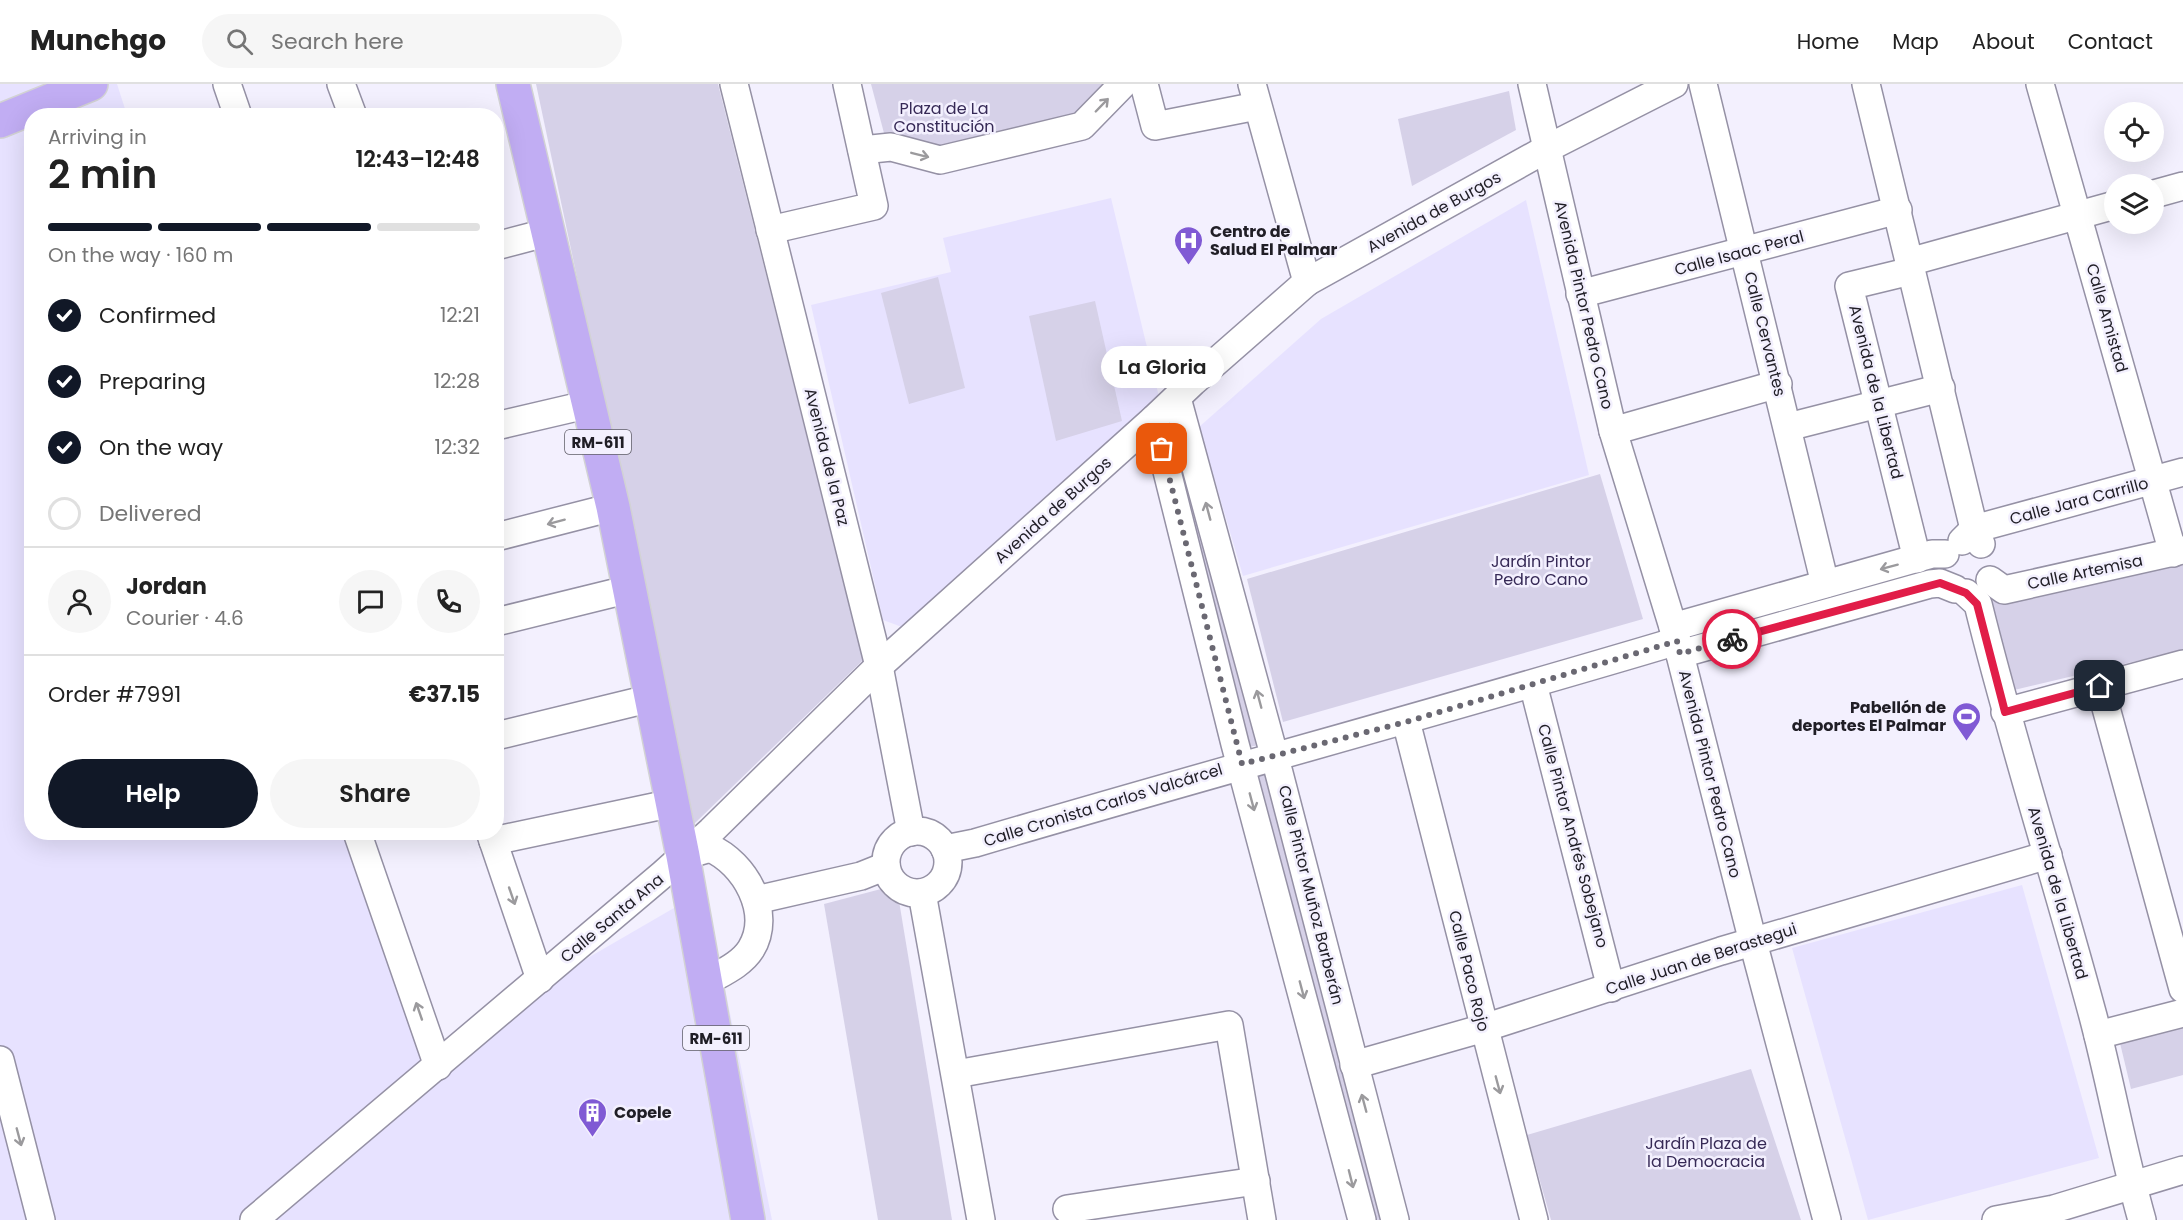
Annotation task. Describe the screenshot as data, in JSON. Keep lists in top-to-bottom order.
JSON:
{
  "streets": {
    "main road": ["RM-611"],
    "street": [
      "Avenida de Burgos",
      "Calle Isaac Peral",
      "Avenida Pintor Pedro Cano",
      "Calle Amistad",
      "Calle Cervantes",
      "Avenida de la Libertad",
      "Avenida de la Paz",
      "Calle Jara Carrillo",
      "Calle Artemisa",
      "Calle Cronista Carlos Valcárcel",
      "Calle Pintor Andrés Sobejano",
      "Calle Pintor Muñoz Barberán",
      "Calle Santa Ana",
      "Calle Juan de Berastegui",
      "Calle Paco Rojo"
    ]
  },
  "crossings": [
    ["Avenida de Burgos", "Avenida Pintor Pedro Cano"],
    ["Avenida de Burgos", "RM-611"],
    ["Avenida de Burgos", "Avenida de la Paz"],
    ["Avenida de Burgos", "Calle Pintor Muñoz Barberán"],
    ["Avenida de Burgos", "Calle Santa Ana"],
    ["Calle Isaac Peral", "Avenida Pintor Pedro Cano"],
    ["Calle Isaac Peral", "Calle Cervantes"],
    ["Avenida Pintor Pedro Cano", "Calle Cronista Carlos Valcárcel"],
    ["Avenida Pintor Pedro Cano", "Calle Juan de Berastegui"],
    ["Calle Amistad", "Calle Jara Carrillo"],
    ["Calle Amistad", "Calle Artemisa"],
    ["Calle Cervantes", "Calle Cronista Carlos Valcárcel"],
    ["Avenida de la Libertad", "Calle Artemisa"],
    ["Avenida de la Libertad", "Calle Cronista Carlos Valcárcel"],
    ["Avenida de la Libertad", "Calle Juan de Berastegui"],
    ["RM-611", "Calle Santa Ana"],
    ["Avenida de la Paz", "Calle Cronista Carlos Valcárcel"],
    ["Calle Jara Carrillo", "Calle Cronista Carlos Valcárcel"],
    ["Calle Artemisa", "Calle Cronista Carlos Valcárcel"],
    ["Calle Cronista Carlos Valcárcel", "Calle Pintor Andrés Sobejano"],
    ["Calle Cronista Carlos Valcárcel", "Calle Pintor Muñoz Barberán"],
    ["Calle Cronista Carlos Valcárcel", "Calle Paco Rojo"],
    ["Calle Pintor Andrés Sobejano", "Calle Juan de Berastegui"],
    ["Calle Pintor Muñoz Barberán", "Calle Juan de Berastegui"],
    ["Calle Juan de Berastegui", "Calle Paco Rojo"]
  ],
  "one_way": ["Calle Paco Rojo"],
  "parks": ["Plaza de La Constitución", "Jardín Pintor Pedro Cano", "Jardín Plaza de la Democracia"],
  "places": {
    "hospital": ["Centro de Salud El Palmar"],
    "other": ["La Gloria"],
    "sports": ["Pabellón de deportes El Palmar"],
    "building": ["Copele"]
  },
  "page": {
    "header": "Munchgo",
    "search": "Search here",
    "nav": [
      "Home",
      "Map",
      "About",
      "Contact"
    ],
    "heading": ["2 min", "Arriving in", "12:43–12:48"],
    "panel": [
      "Jordan",
      "Courier · 4.6",
      "Order #7991",
      "€37.15"
    ],
    "bar": "On the way · 160 m",
    "list": [
      ["Confirmed", "12:21"],
      ["Preparing", "12:28"],
      ["On the way", "12:32"],
      "Delivered"
    ],
    "bubble": "La Gloria",
    "buttons": ["Help", "Share"]
  }
}
